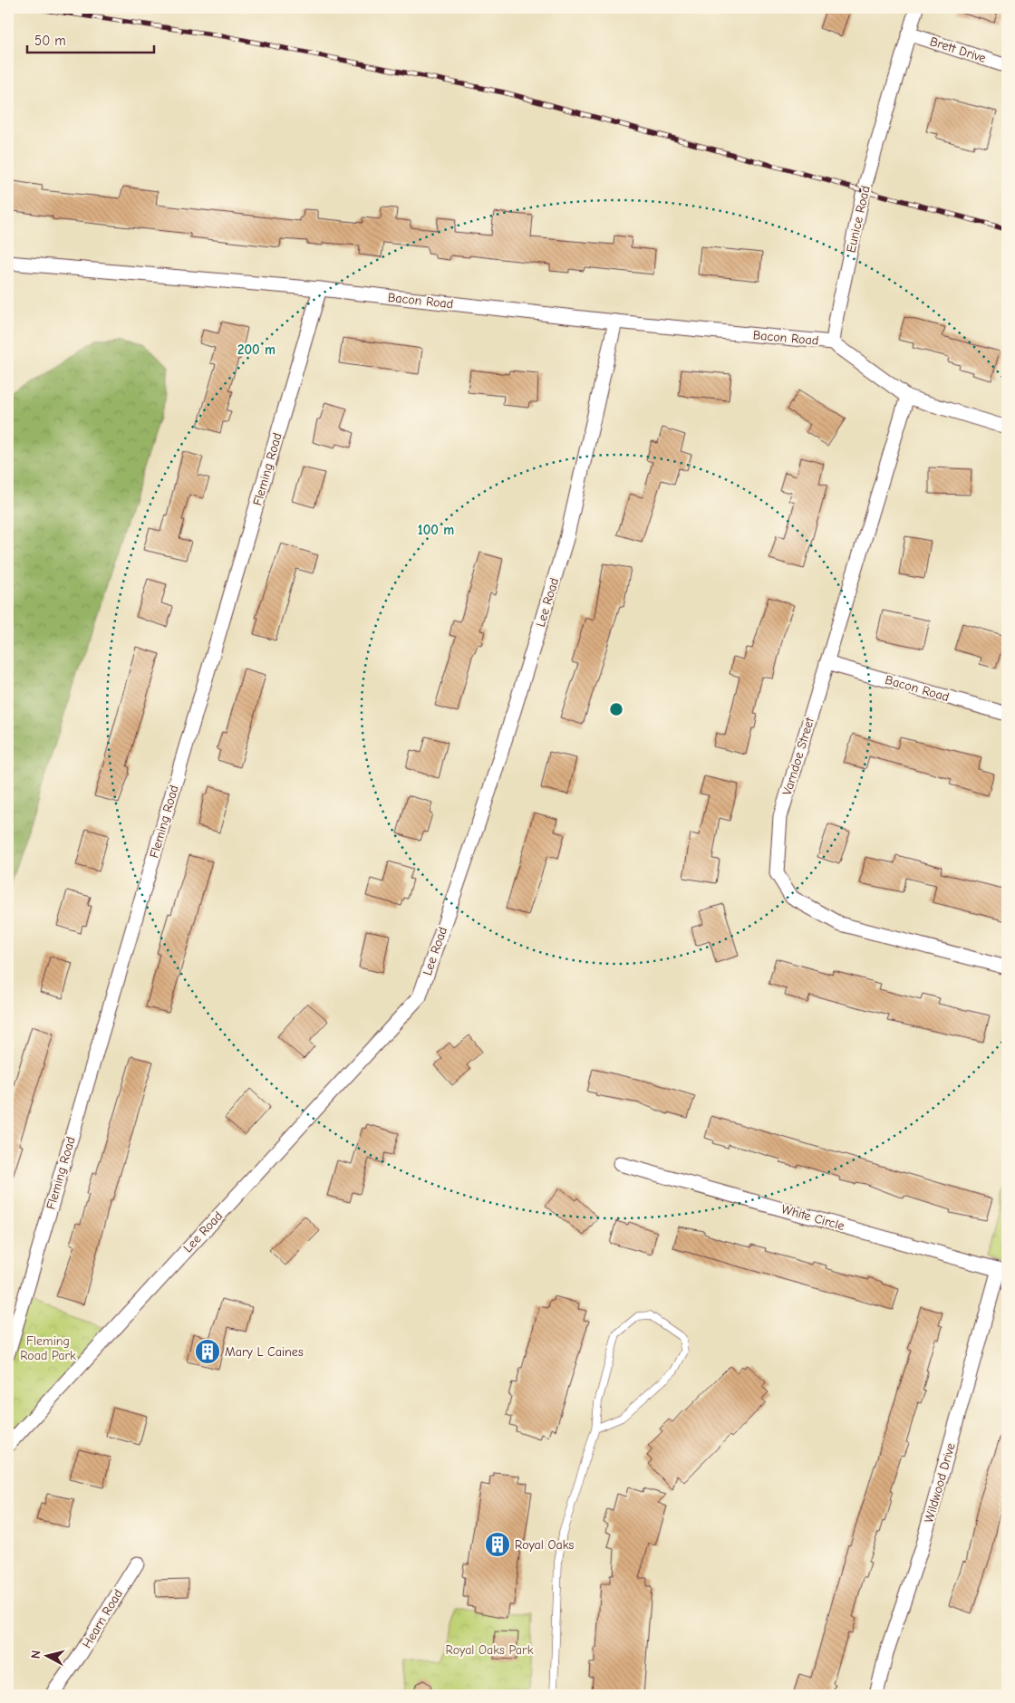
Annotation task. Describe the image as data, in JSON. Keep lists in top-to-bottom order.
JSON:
{
  "streets": {
    "street": [
      "Brett Drive",
      "Eunice Road",
      "Bacon Road",
      "Fleming Road",
      "Lee Road",
      "Varndoe Street",
      "White Circle",
      "Wildwood Drive",
      "Hearn Road"
    ]
  },
  "crossings": [
    ["Brett Drive", "Eunice Road"],
    ["Eunice Road", "Bacon Road"],
    ["Bacon Road", "Fleming Road"],
    ["Bacon Road", "Lee Road"],
    ["Bacon Road", "Varndoe Street"],
    ["White Circle", "Wildwood Drive"]
  ],
  "parks": ["Fleming Road Park", "Royal Oaks Park"],
  "places": {
    "building": ["Mary L Caines", "Royal Oaks"]
  },
  "scale_bar": "50 m",
  "north": "left",
  "rings": ["200 m", "100 m"]
}
